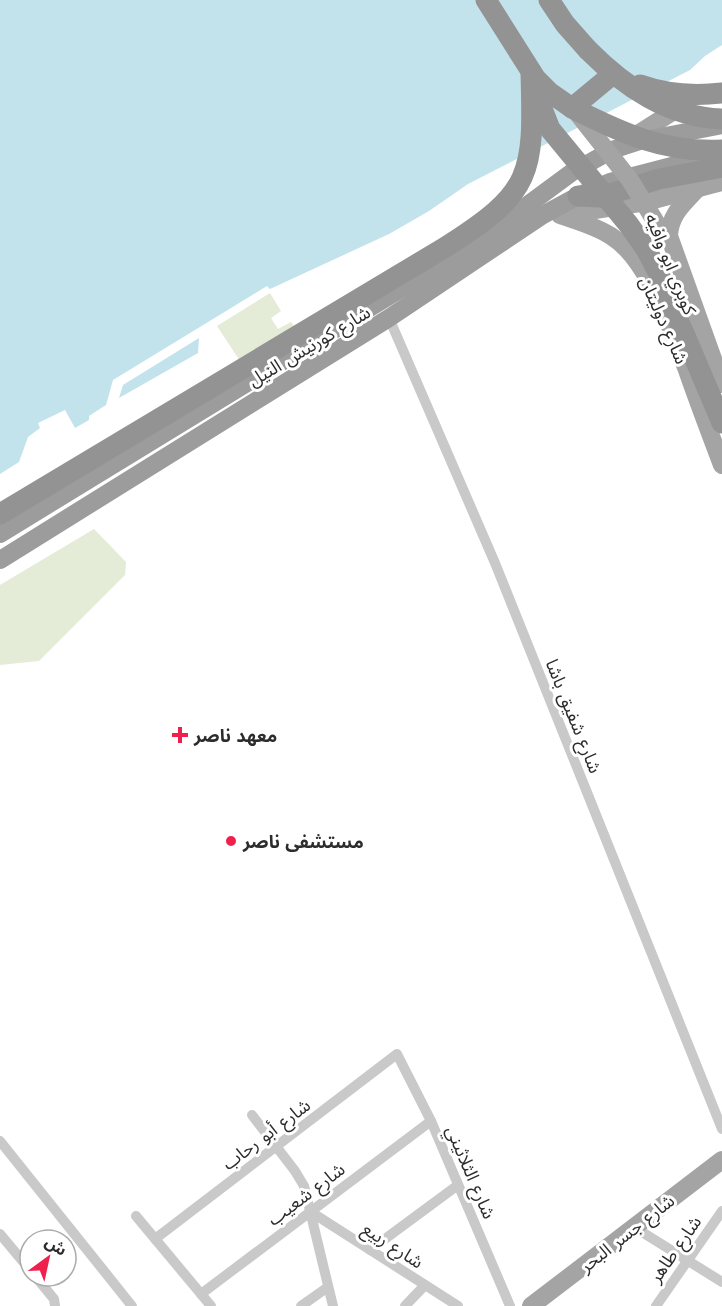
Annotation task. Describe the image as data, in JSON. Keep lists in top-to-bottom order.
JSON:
{
  "streets": {
    "highway": ["شارع كورنيش النيل"],
    "main road": ["كوبري ابو وافيه", "شارع دوليتان", "شارع جسر البحر"],
    "street": [
      "شارع شفيق باشا",
      "شارع أبو رحاب",
      "شارع الثلاثيني",
      "شارع شعيب",
      "شارع ربيع",
      "شارع طاهر"
    ]
  },
  "crossings": [
    ["شارع دوليتان", "شارع كورنيش النيل"],
    ["شارع كورنيش النيل", "شارع شفيق باشا"],
    ["شارع أبو رحاب", "شارع الثلاثيني"],
    ["شارع الثلاثيني", "شارع شعيب"],
    ["شارع شعيب", "شارع ربيع"]
  ],
  "places": {
    "health": ["معهد ناصر"],
    "other": ["مستشفى ناصر"]
  },
  "north": "top right"
}
